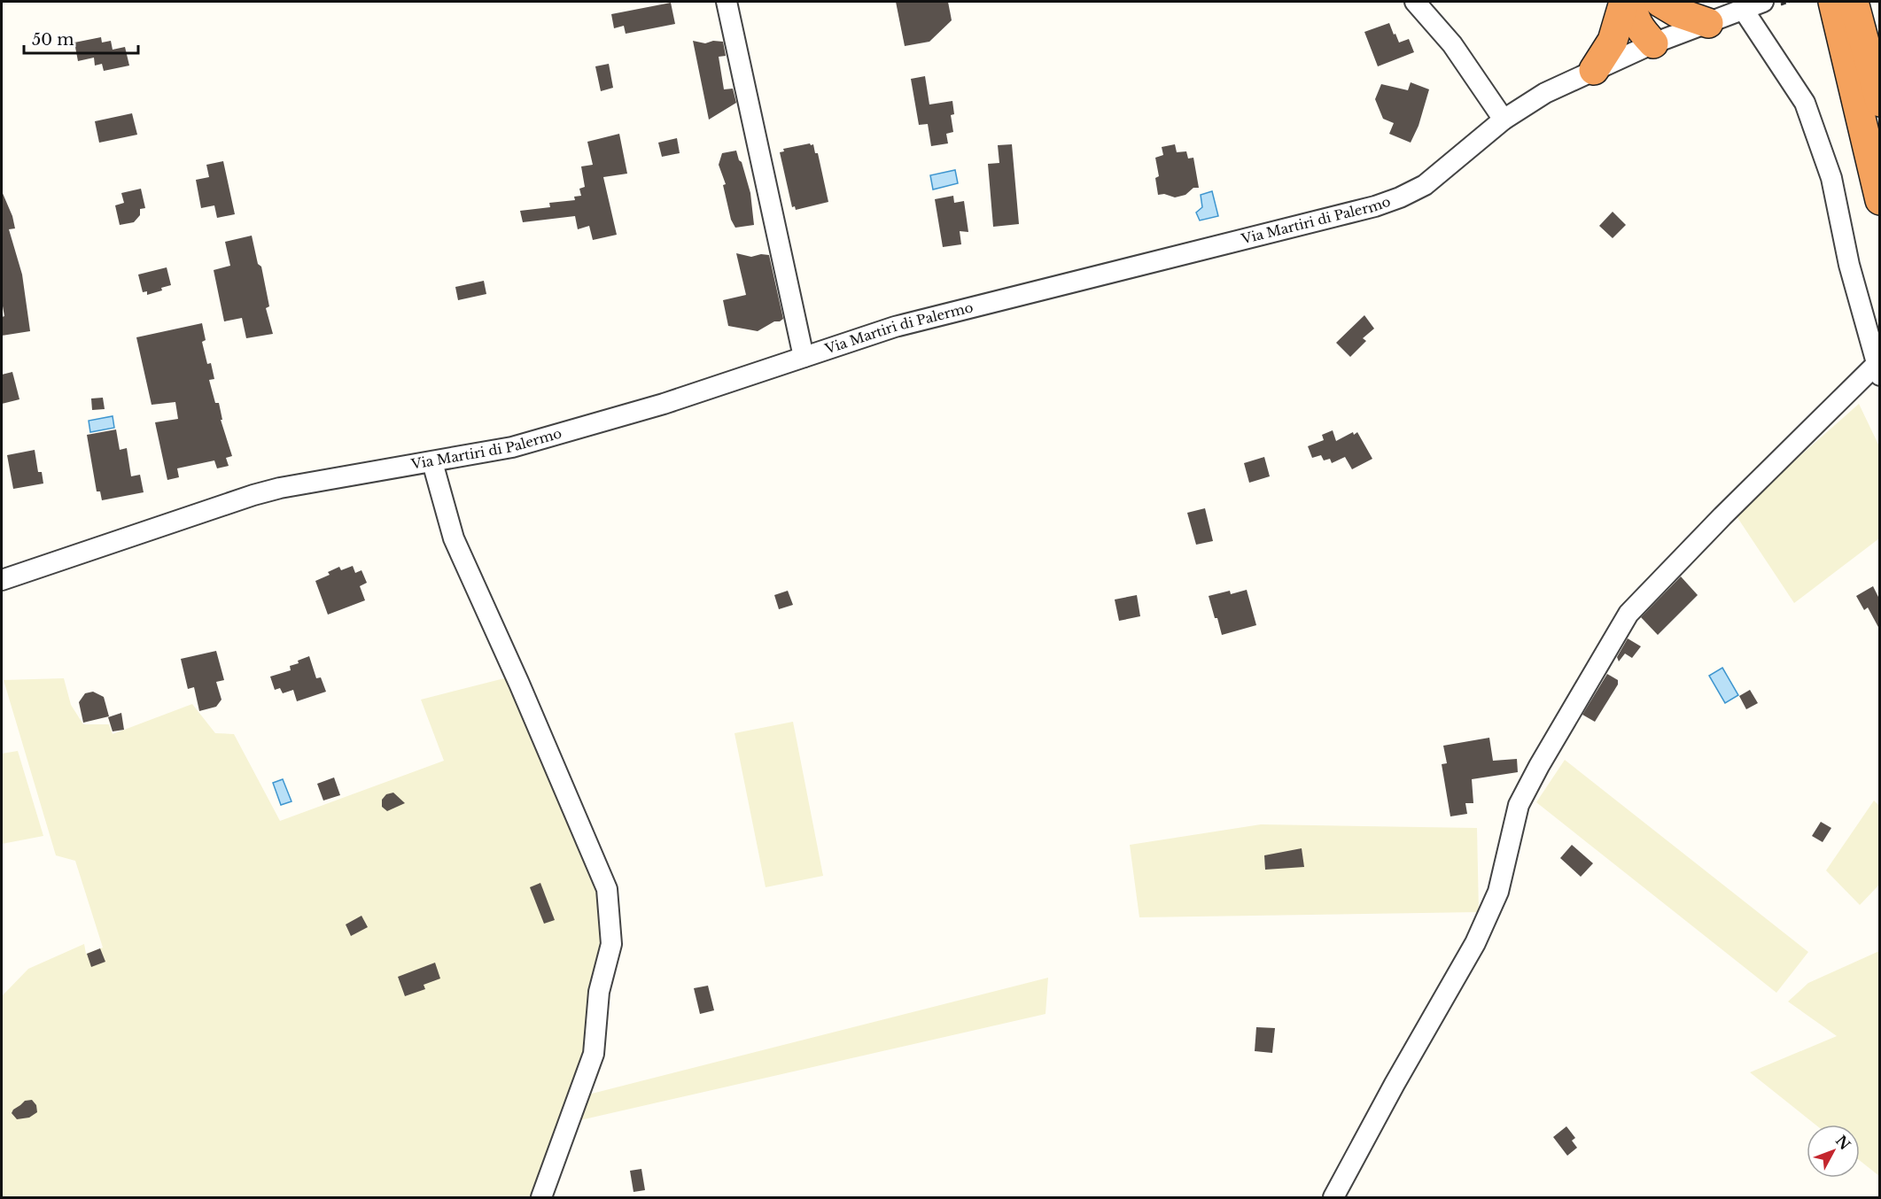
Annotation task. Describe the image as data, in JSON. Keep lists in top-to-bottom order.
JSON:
{
  "streets": {
    "street": ["Via Martiri di Palermo"]
  },
  "scale_bar": "50 m",
  "north": "top right"
}
